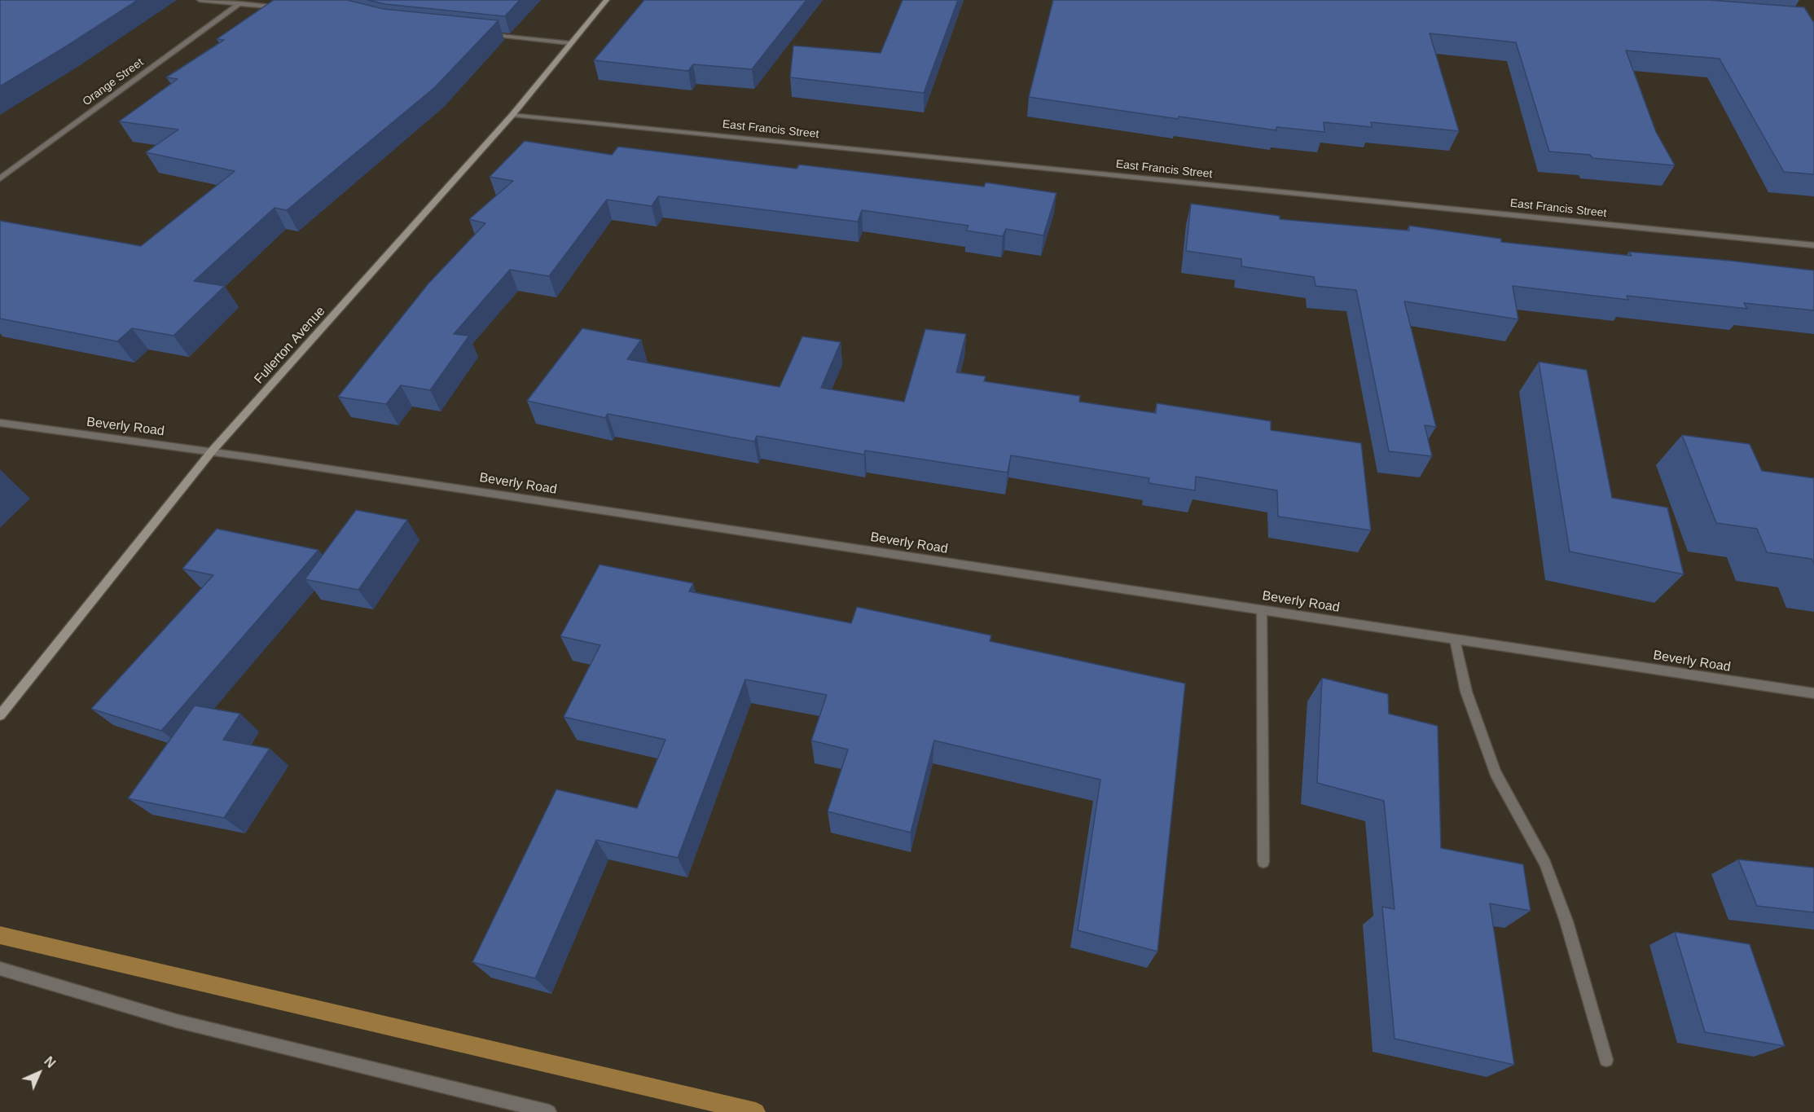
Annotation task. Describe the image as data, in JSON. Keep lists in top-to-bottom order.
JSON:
{
  "streets": {
    "main road": ["Fullerton Avenue"],
    "street": ["Orange Street", "East Francis Street", "Beverly Road"]
  },
  "crossings": [
    ["East Francis Street", "Fullerton Avenue"],
    ["Fullerton Avenue", "Beverly Road"]
  ],
  "north": "top right"
}
